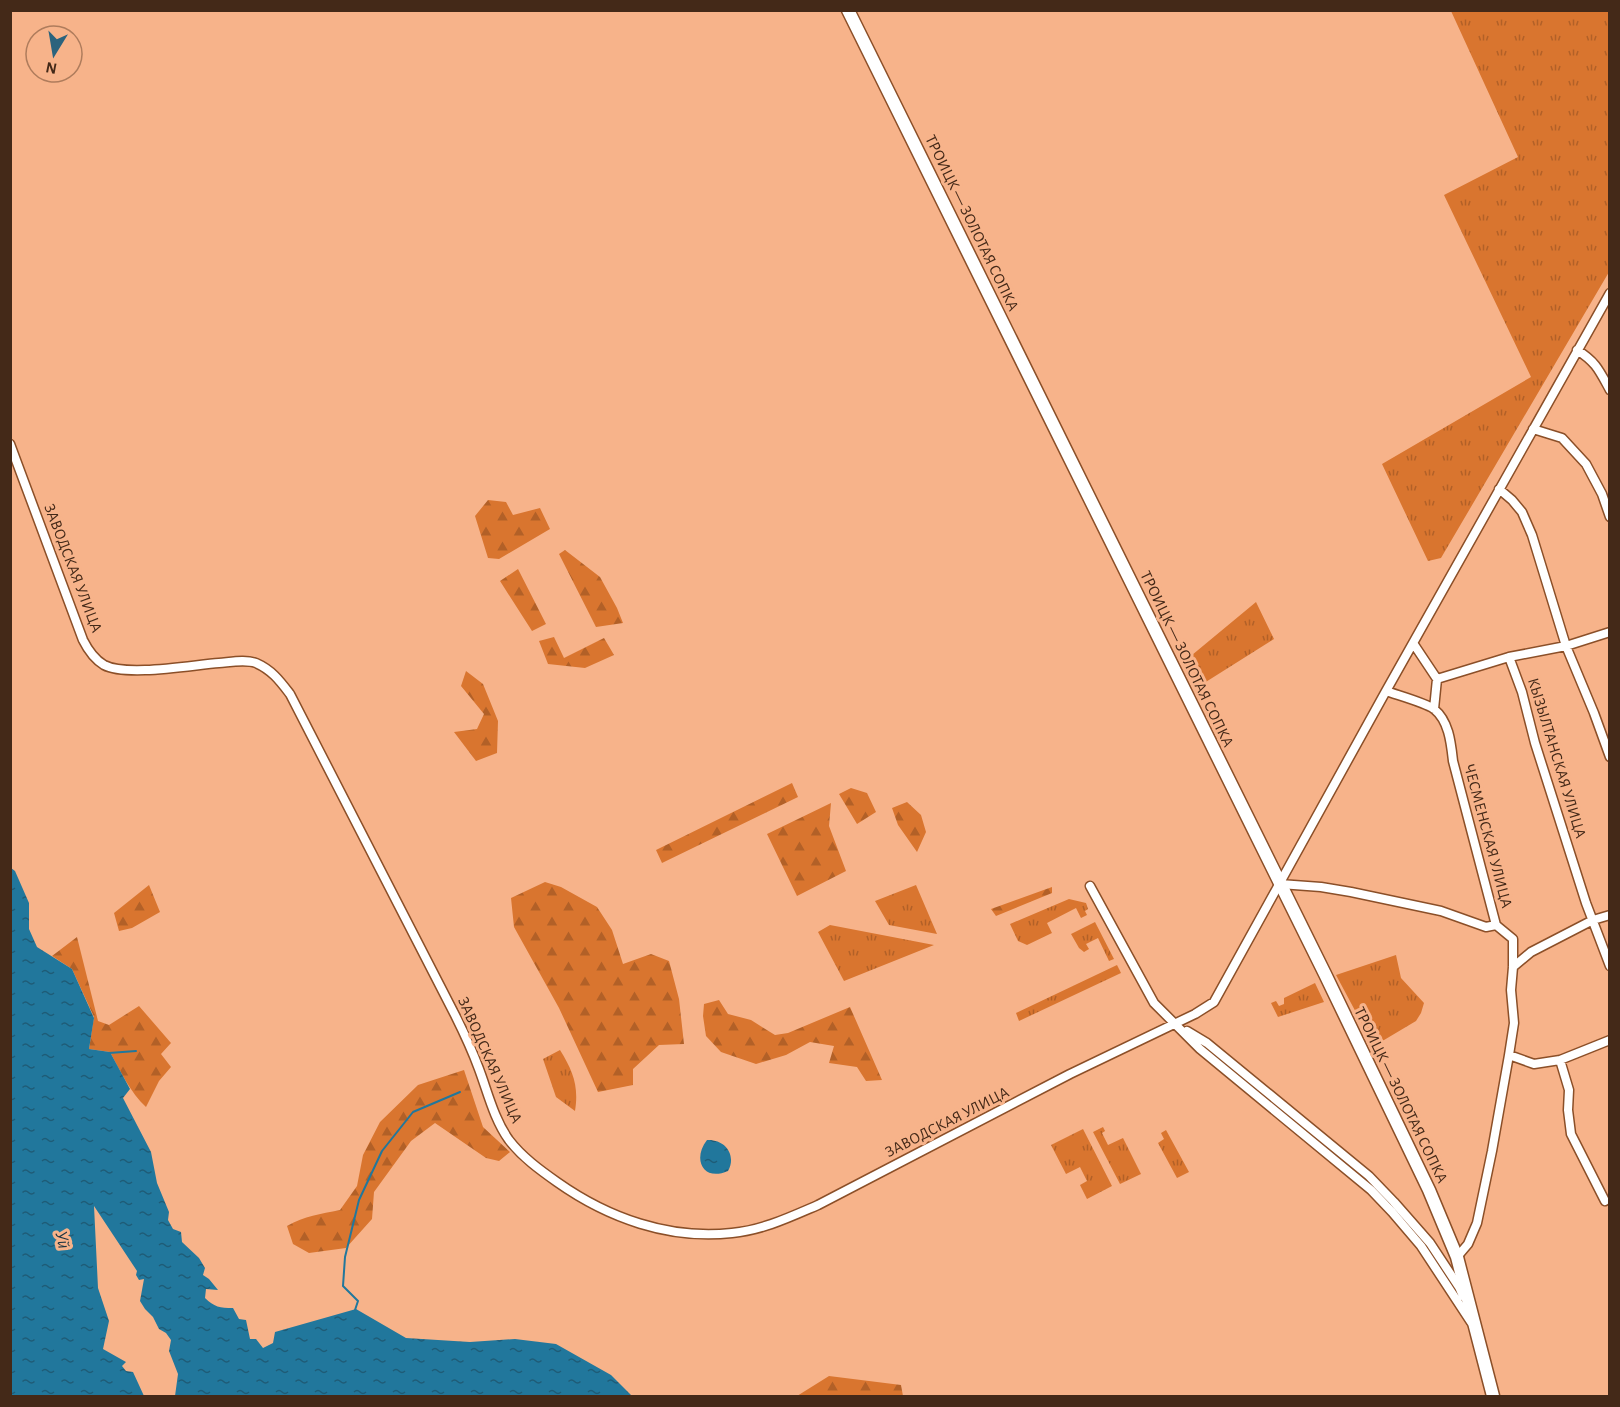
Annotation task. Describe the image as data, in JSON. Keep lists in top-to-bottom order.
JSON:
{
  "streets": {
    "street": [
      "ТРОИЦК — ЗОЛОТАЯ СОПКА",
      "ЗАВОДСКАЯ УЛИЦА",
      "КЫЗЫЛТАНСКАЯ УЛИЦА",
      "ЧЕСМЕНСКАЯ УЛИЦА"
    ]
  },
  "crossings": [
    ["ТРОИЦК — ЗОЛОТАЯ СОПКА", "ЗАВОДСКАЯ УЛИЦА"]
  ],
  "water": ["Уй"],
  "north": "bottom"
}
